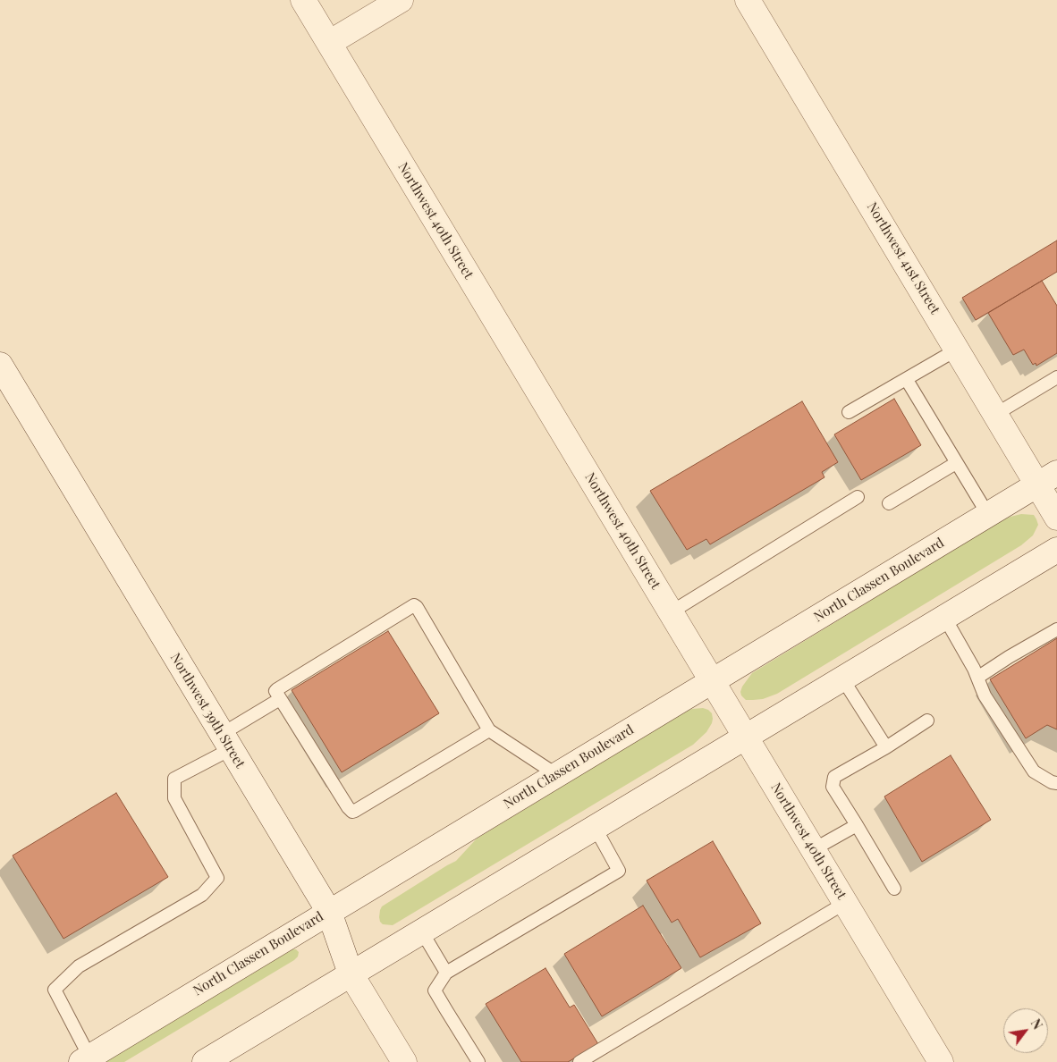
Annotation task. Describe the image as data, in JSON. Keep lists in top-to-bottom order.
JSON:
{
  "streets": {
    "main road": [
      "Northwest 40th Street",
      "Northwest 41st Street",
      "North Classen Boulevard",
      "Northwest 39th Street"
    ]
  },
  "crossings": [
    ["Northwest 40th Street", "North Classen Boulevard"],
    ["Northwest 41st Street", "North Classen Boulevard"],
    ["North Classen Boulevard", "Northwest 39th Street"]
  ],
  "north": "top right"
}
